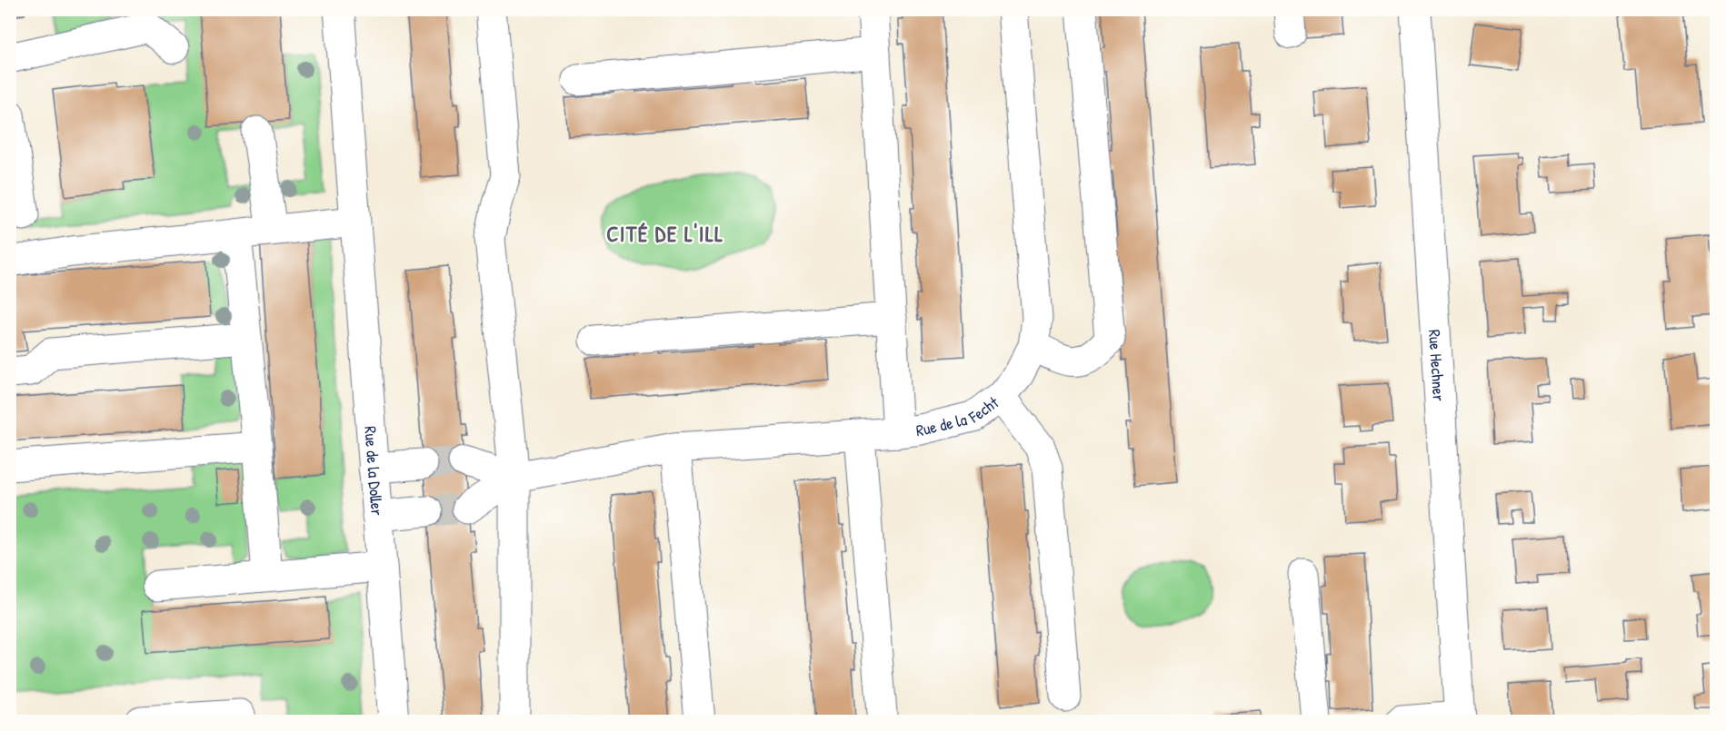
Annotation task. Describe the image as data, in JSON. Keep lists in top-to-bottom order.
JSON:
{
  "streets": {
    "street": ["Rue Hechner", "Rue de la Fecht", "Rue de la Doller"]
  },
  "districts": ["CITÉ DE L'ILL"]
}
